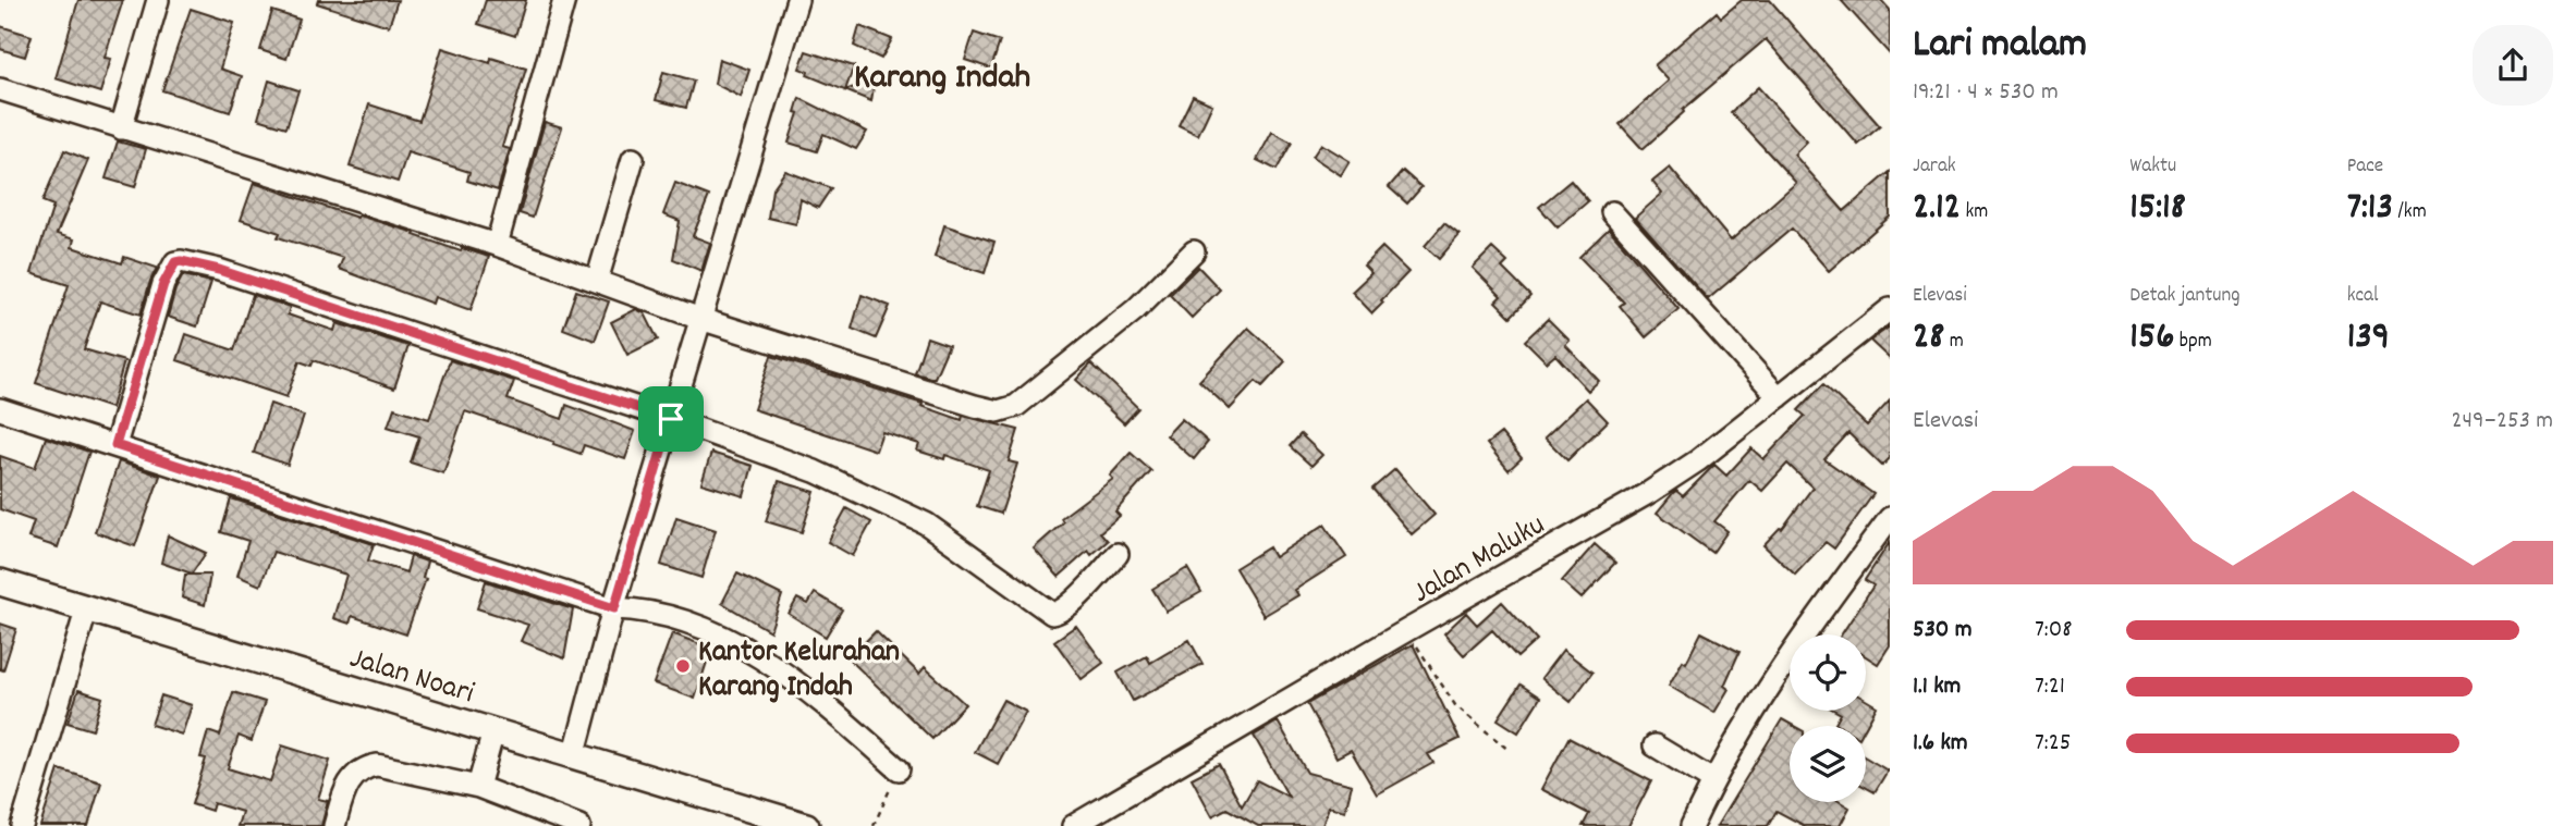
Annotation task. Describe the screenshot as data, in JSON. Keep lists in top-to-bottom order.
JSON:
{
  "streets": {
    "street": ["Jalan Maluku", "Jalan Noari"]
  },
  "districts": ["Karang Indah"],
  "places": ["Kantor Kelurahan Karang Indah"],
  "page": {
    "heading": ["Lari malam", "19:21 · 4 × 530 m"],
    "stats": [
      ["Jarak", "2.12 km"],
      ["Waktu", "15:18"],
      ["Pace", "7:13 /km"],
      ["Elevasi", "28 m"],
      ["Detak jantung", "156 bpm"],
      ["kcal", "139"]
    ],
    "chart": ["Elevasi", "249–253 m"],
    "list": [
      {
        "name": "530 m",
        "note": "7:08"
      },
      {
        "name": "1.1 km",
        "note": "7:21"
      },
      {
        "name": "1.6 km",
        "note": "7:25"
      }
    ]
  }
}
